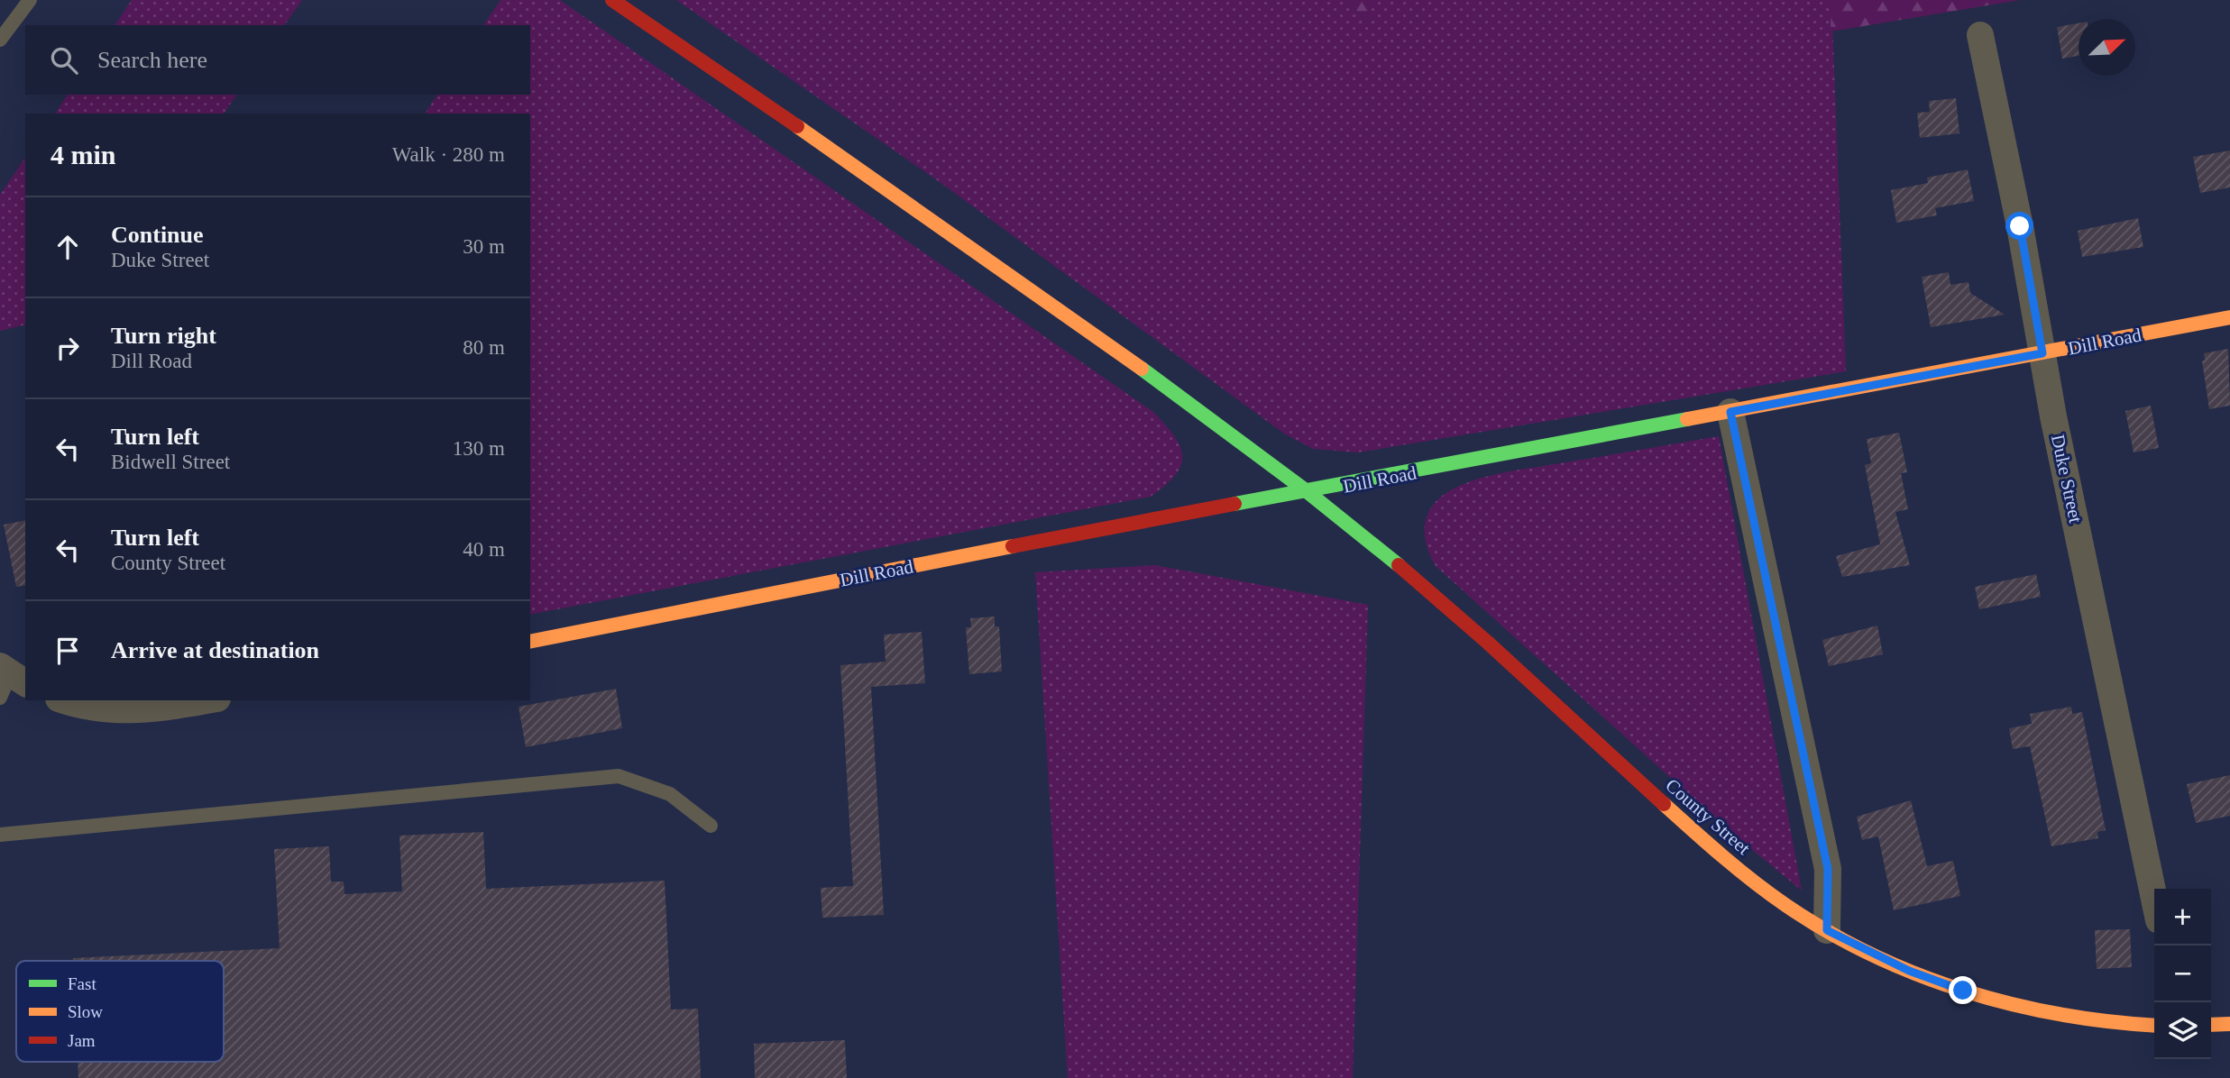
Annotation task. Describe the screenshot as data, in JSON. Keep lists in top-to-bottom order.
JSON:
{
  "streets": {
    "street": ["Dill Road", "Duke Street", "County Street"]
  },
  "crossings": [
    ["Dill Road", "Duke Street"],
    ["Dill Road", "County Street"]
  ],
  "legend": ["Fast", "Slow", "Jam"],
  "north": "top right",
  "page": {
    "search": "Search here",
    "heading": ["4 min", "Walk · 280 m"],
    "list": [
      ["Continue", "Duke Street", "30 m"],
      ["Turn right", "Dill Road", "80 m"],
      ["Turn left", "Bidwell Street", "130 m"],
      ["Turn left", "County Street", "40 m"],
      "Arrive at destination"
    ],
    "map_buttons": ["+", "−"]
  }
}
